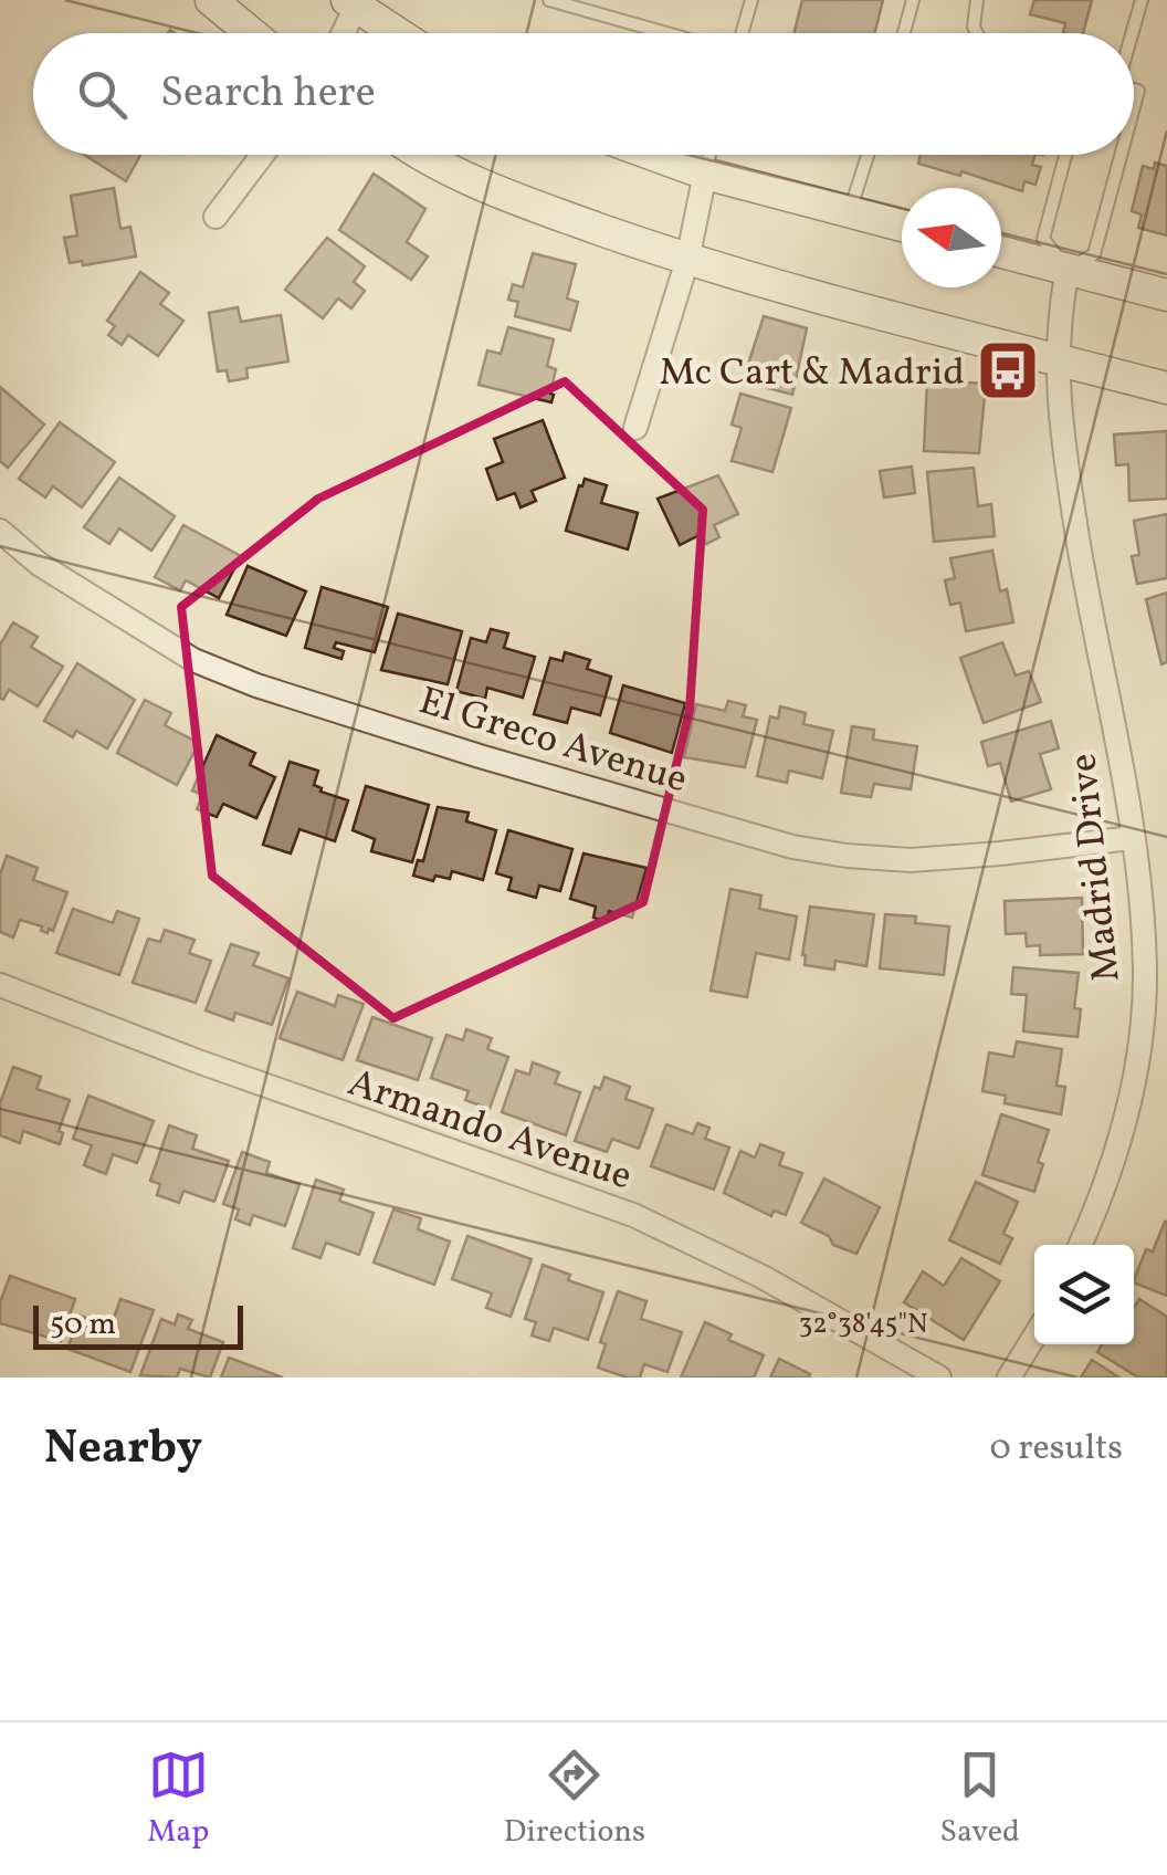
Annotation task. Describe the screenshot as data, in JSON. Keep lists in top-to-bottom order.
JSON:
{
  "streets": {
    "street": ["El Greco Avenue", "Madrid Drive", "Armando Avenue"]
  },
  "crossings": [
    ["El Greco Avenue", "Madrid Drive"]
  ],
  "places": {
    "bus stop": ["Mc Cart & Madrid"]
  },
  "scale_bar": "50 m",
  "north": "left",
  "page": {
    "search": "Search here",
    "scale": "50 m",
    "heading": ["Nearby", "0 results"],
    "nav": ["Map", "Directions", "Saved"]
  },
  "coordinates": ["32°38'45\"N"]
}
